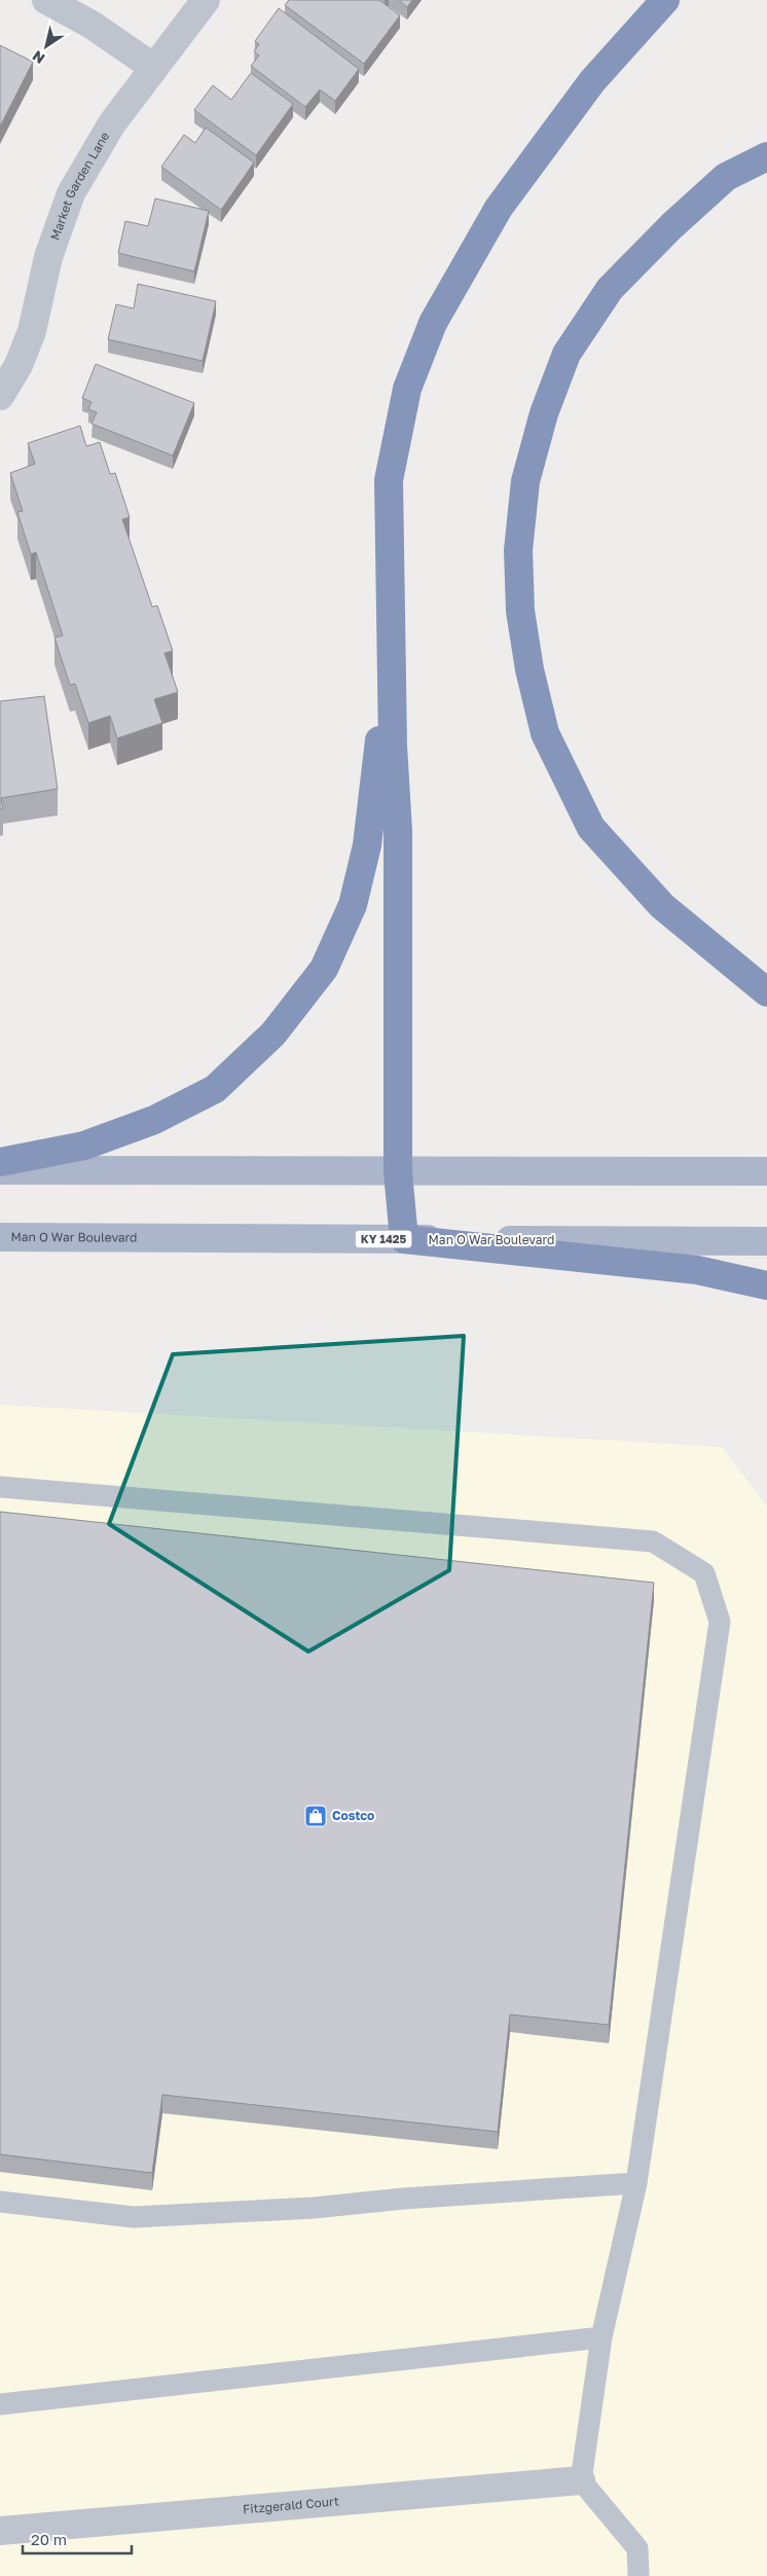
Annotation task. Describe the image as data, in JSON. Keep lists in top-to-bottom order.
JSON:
{
  "streets": {
    "main road": ["Man O War Boulevard", "KY 1425"],
    "street": ["Market Garden Lane", "Fitzgerald Court"]
  },
  "places": {
    "shop": ["Costco"]
  },
  "scale_bar": "20 m",
  "north": "bottom left"
}
